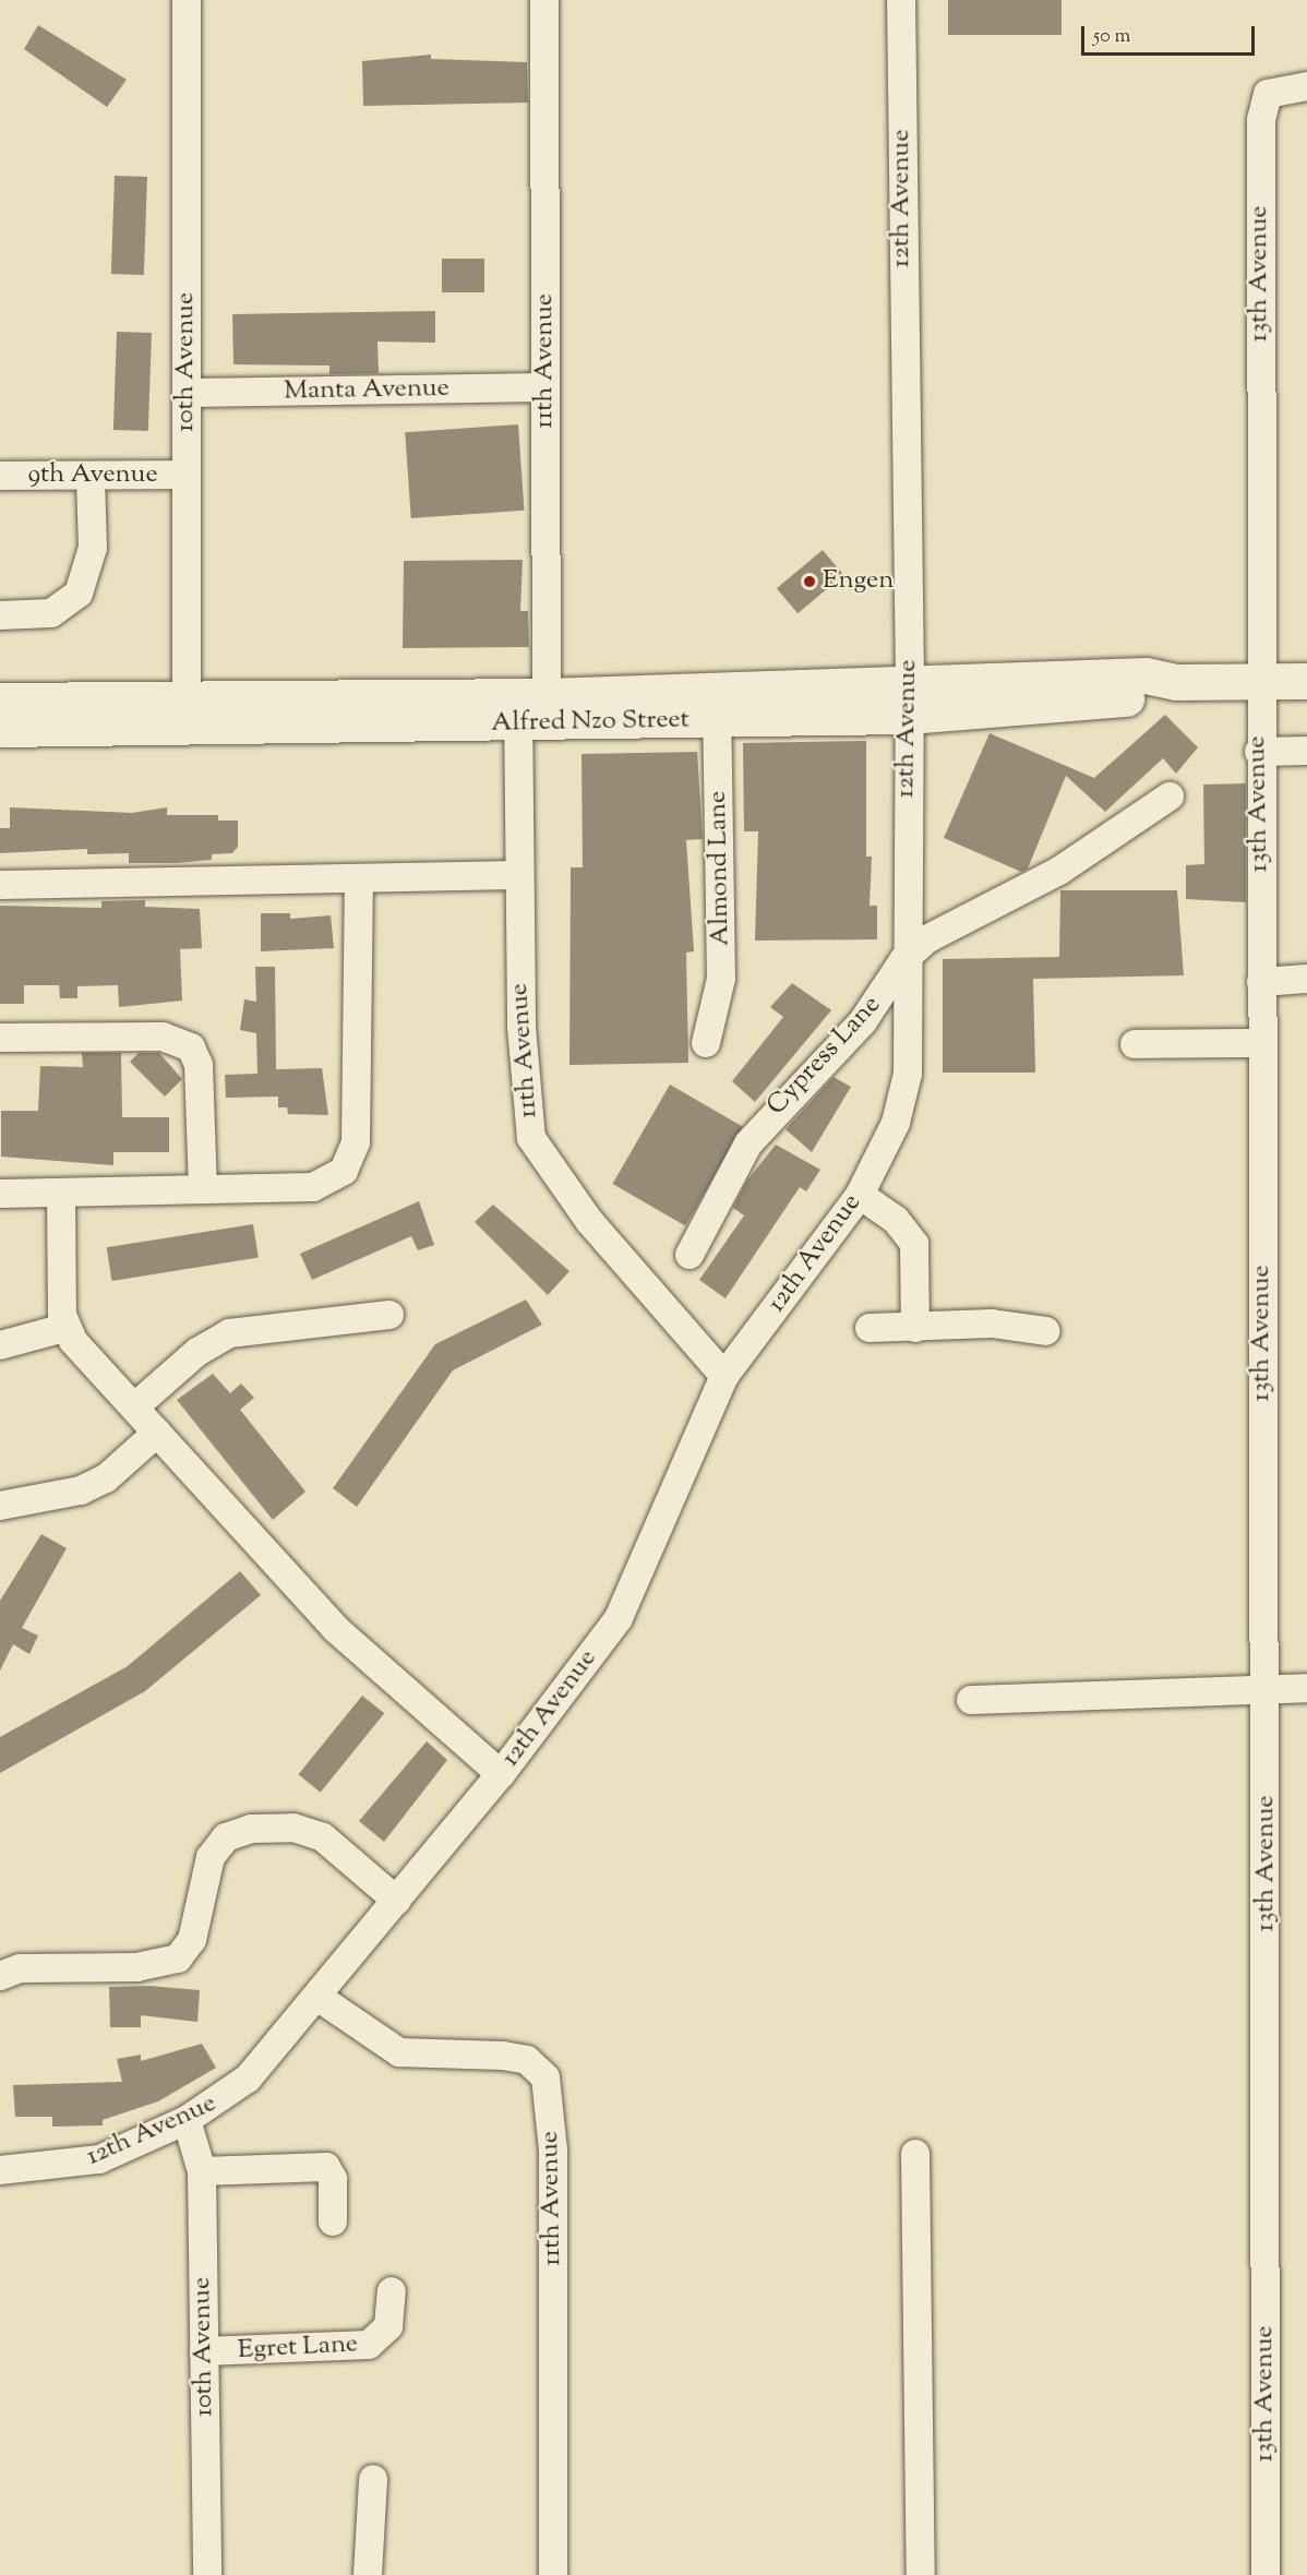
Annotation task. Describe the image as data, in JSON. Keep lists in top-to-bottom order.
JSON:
{
  "streets": {
    "street": [
      "12th Avenue",
      "13th Avenue",
      "11th Avenue",
      "10th Avenue",
      "Manta Avenue",
      "9th Avenue",
      "Alfred Nzo Street",
      "Almond Lane",
      "Cypress Lane",
      "Egret Lane"
    ]
  },
  "crossings": [
    ["12th Avenue", "11th Avenue"],
    ["12th Avenue", "10th Avenue"],
    ["12th Avenue", "Alfred Nzo Street"],
    ["12th Avenue", "Cypress Lane"],
    ["13th Avenue", "Alfred Nzo Street"],
    ["11th Avenue", "Manta Avenue"],
    ["11th Avenue", "Alfred Nzo Street"],
    ["10th Avenue", "Manta Avenue"],
    ["10th Avenue", "9th Avenue"],
    ["10th Avenue", "Alfred Nzo Street"],
    ["10th Avenue", "Egret Lane"],
    ["Alfred Nzo Street", "Almond Lane"]
  ],
  "places": ["Engen"],
  "scale_bar": "50 m"
}
